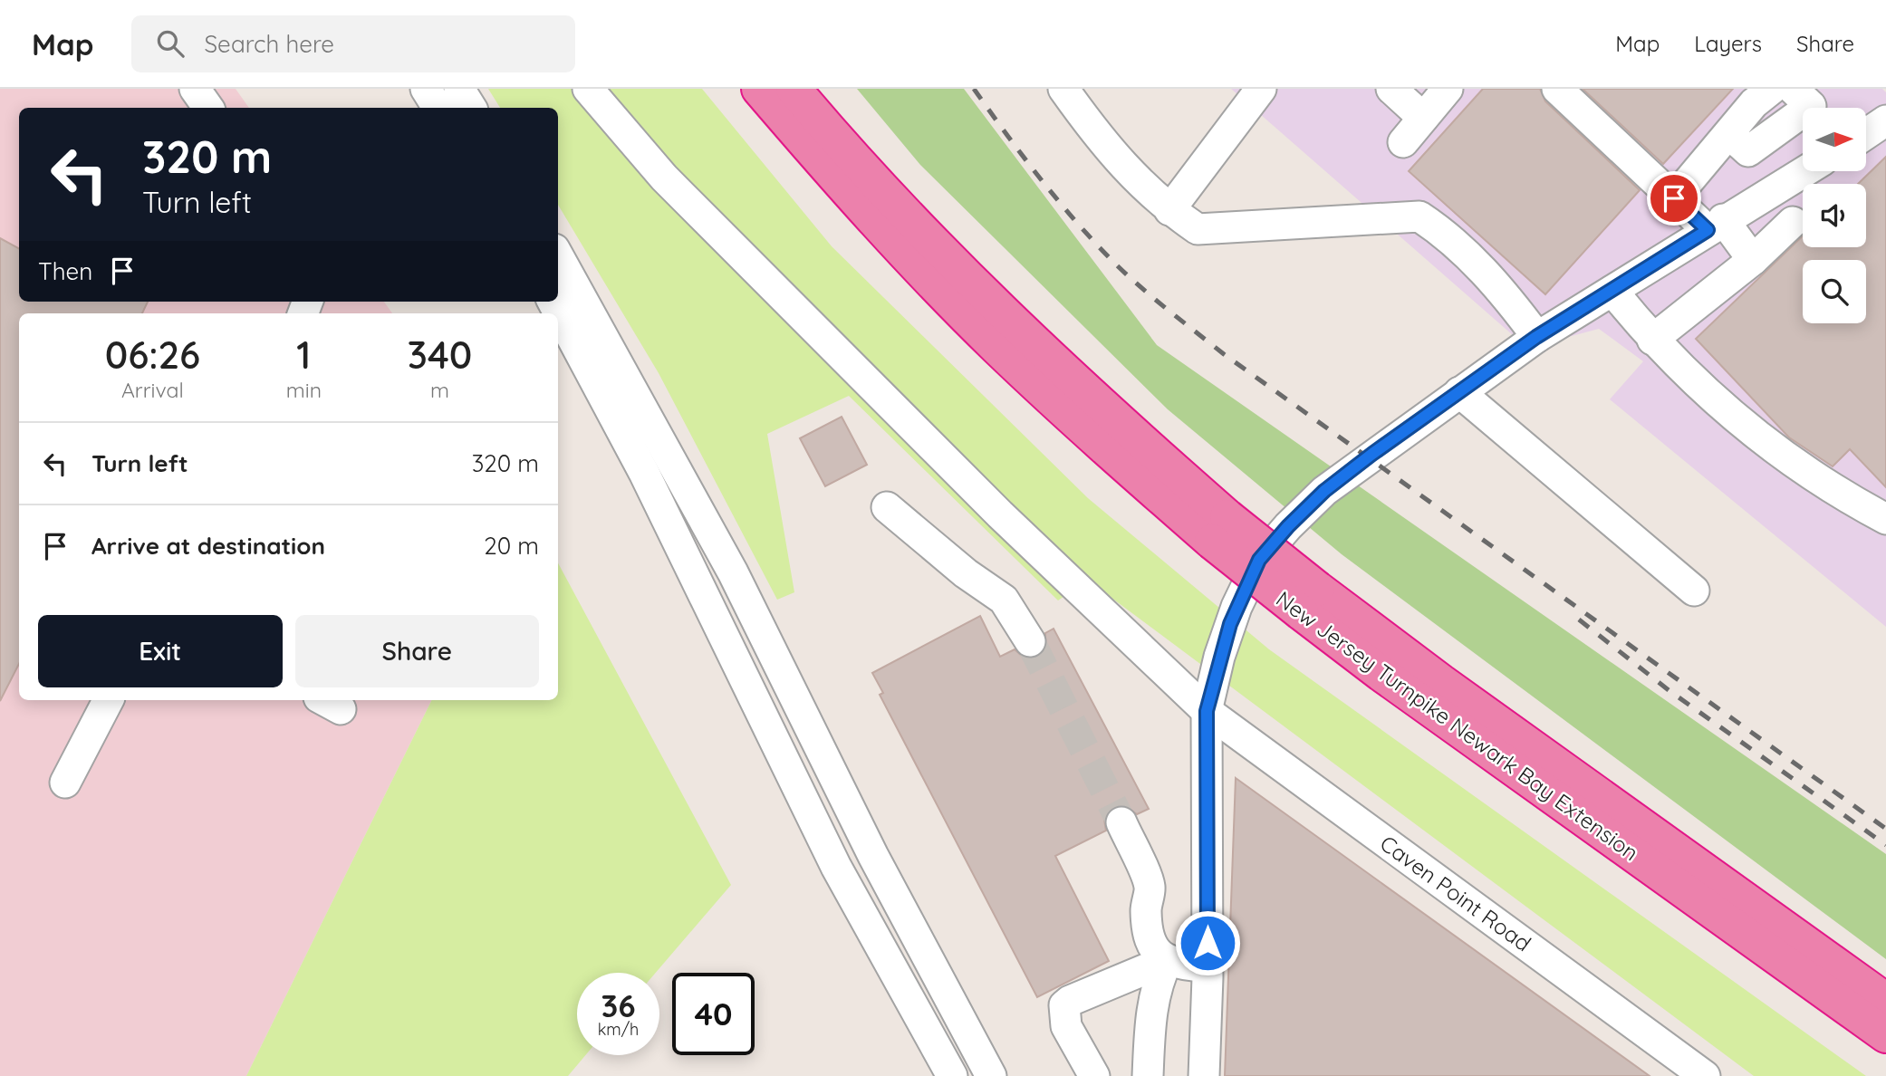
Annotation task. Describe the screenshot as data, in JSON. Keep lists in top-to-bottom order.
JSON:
{
  "streets": {
    "highway": ["New Jersey Turnpike Newark Bay Extension"],
    "street": ["Caven Point Road"]
  },
  "north": "right",
  "page": {
    "header": "Map",
    "search": "Search here",
    "nav": ["Map", "Layers", "Share"],
    "turn": ["320 m", "Turn left"],
    "then": "Then",
    "eta": [
      "06:26",
      "Arrival",
      "1",
      "min",
      "340",
      "m"
    ],
    "list": [
      {
        "name": "Turn left",
        "value": "320 m"
      },
      {
        "name": "Arrive at destination",
        "value": "20 m"
      }
    ],
    "buttons": ["Exit", "Share"],
    "speed": "36 km/h",
    "limit": "40"
  }
}
